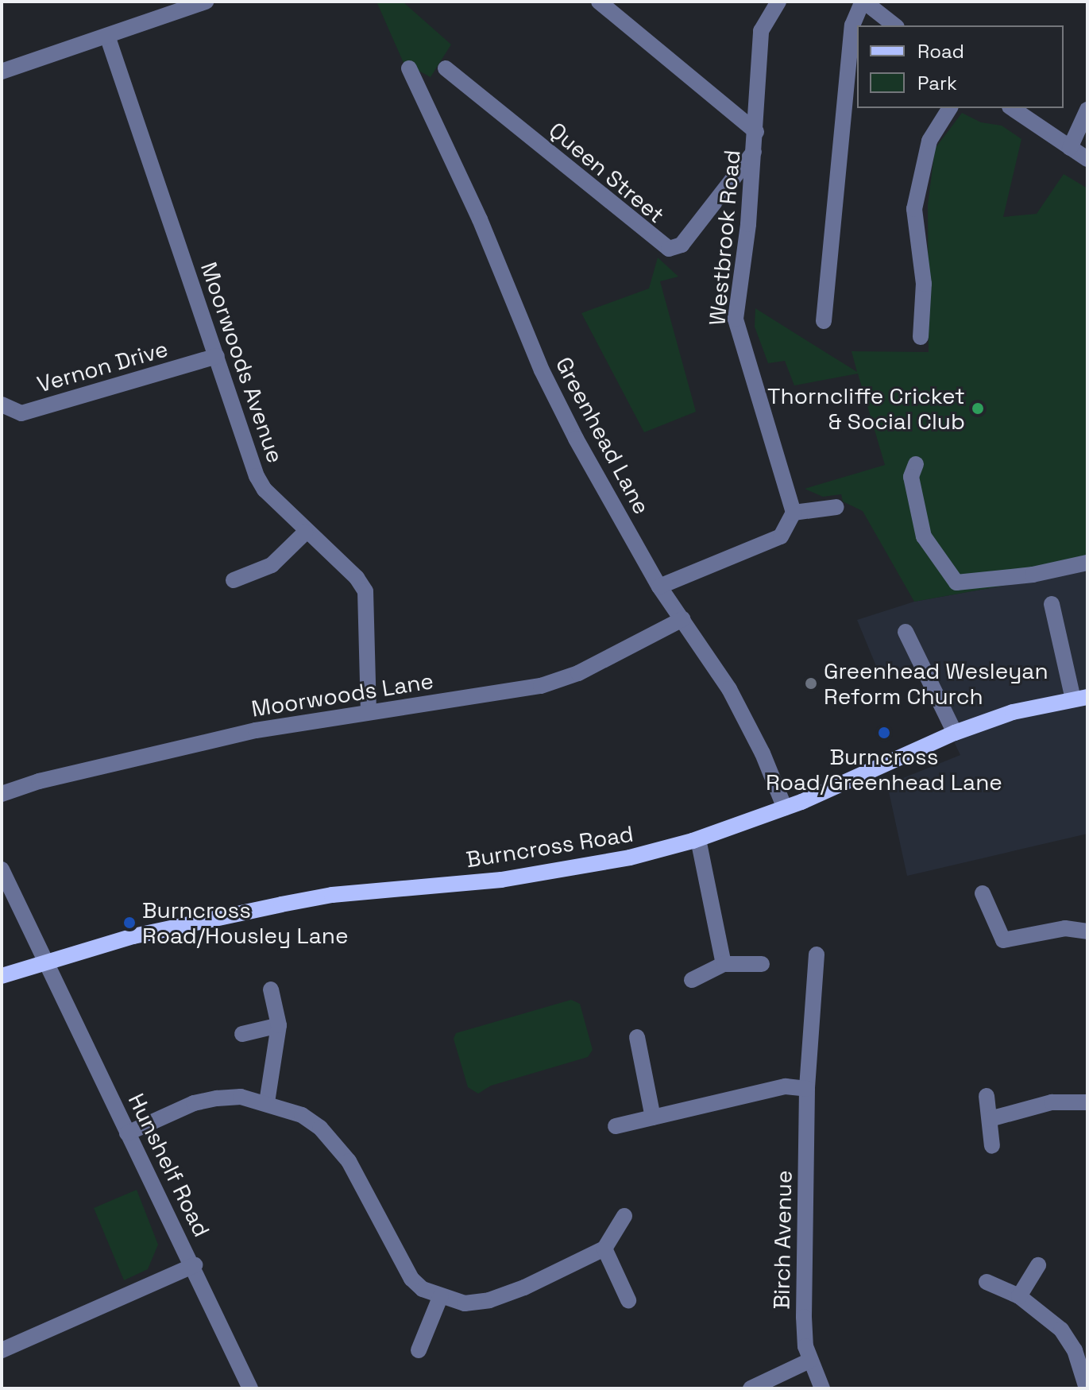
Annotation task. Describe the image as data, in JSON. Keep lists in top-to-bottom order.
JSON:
{
  "streets": {
    "main road": ["Burncross Road"],
    "street": [
      "Queen Street",
      "Westbrook Road",
      "Moorwoods Avenue",
      "Vernon Drive",
      "Greenhead Lane",
      "Moorwoods Lane",
      "Hunshelf Road",
      "Birch Avenue"
    ]
  },
  "crossings": [
    ["Queen Street", "Westbrook Road"],
    ["Moorwoods Avenue", "Vernon Drive"],
    ["Moorwoods Avenue", "Moorwoods Lane"],
    ["Greenhead Lane", "Moorwoods Lane"],
    ["Greenhead Lane", "Burncross Road"],
    ["Burncross Road", "Hunshelf Road"]
  ],
  "places": [
    "Thorncliffe Cricket & Social Club",
    "Greenhead Wesleyan Reform Church",
    "Burncross Road/Greenhead Lane",
    "Burncross Road/Housley Lane"
  ],
  "legend": ["Road", "Park"]
}
